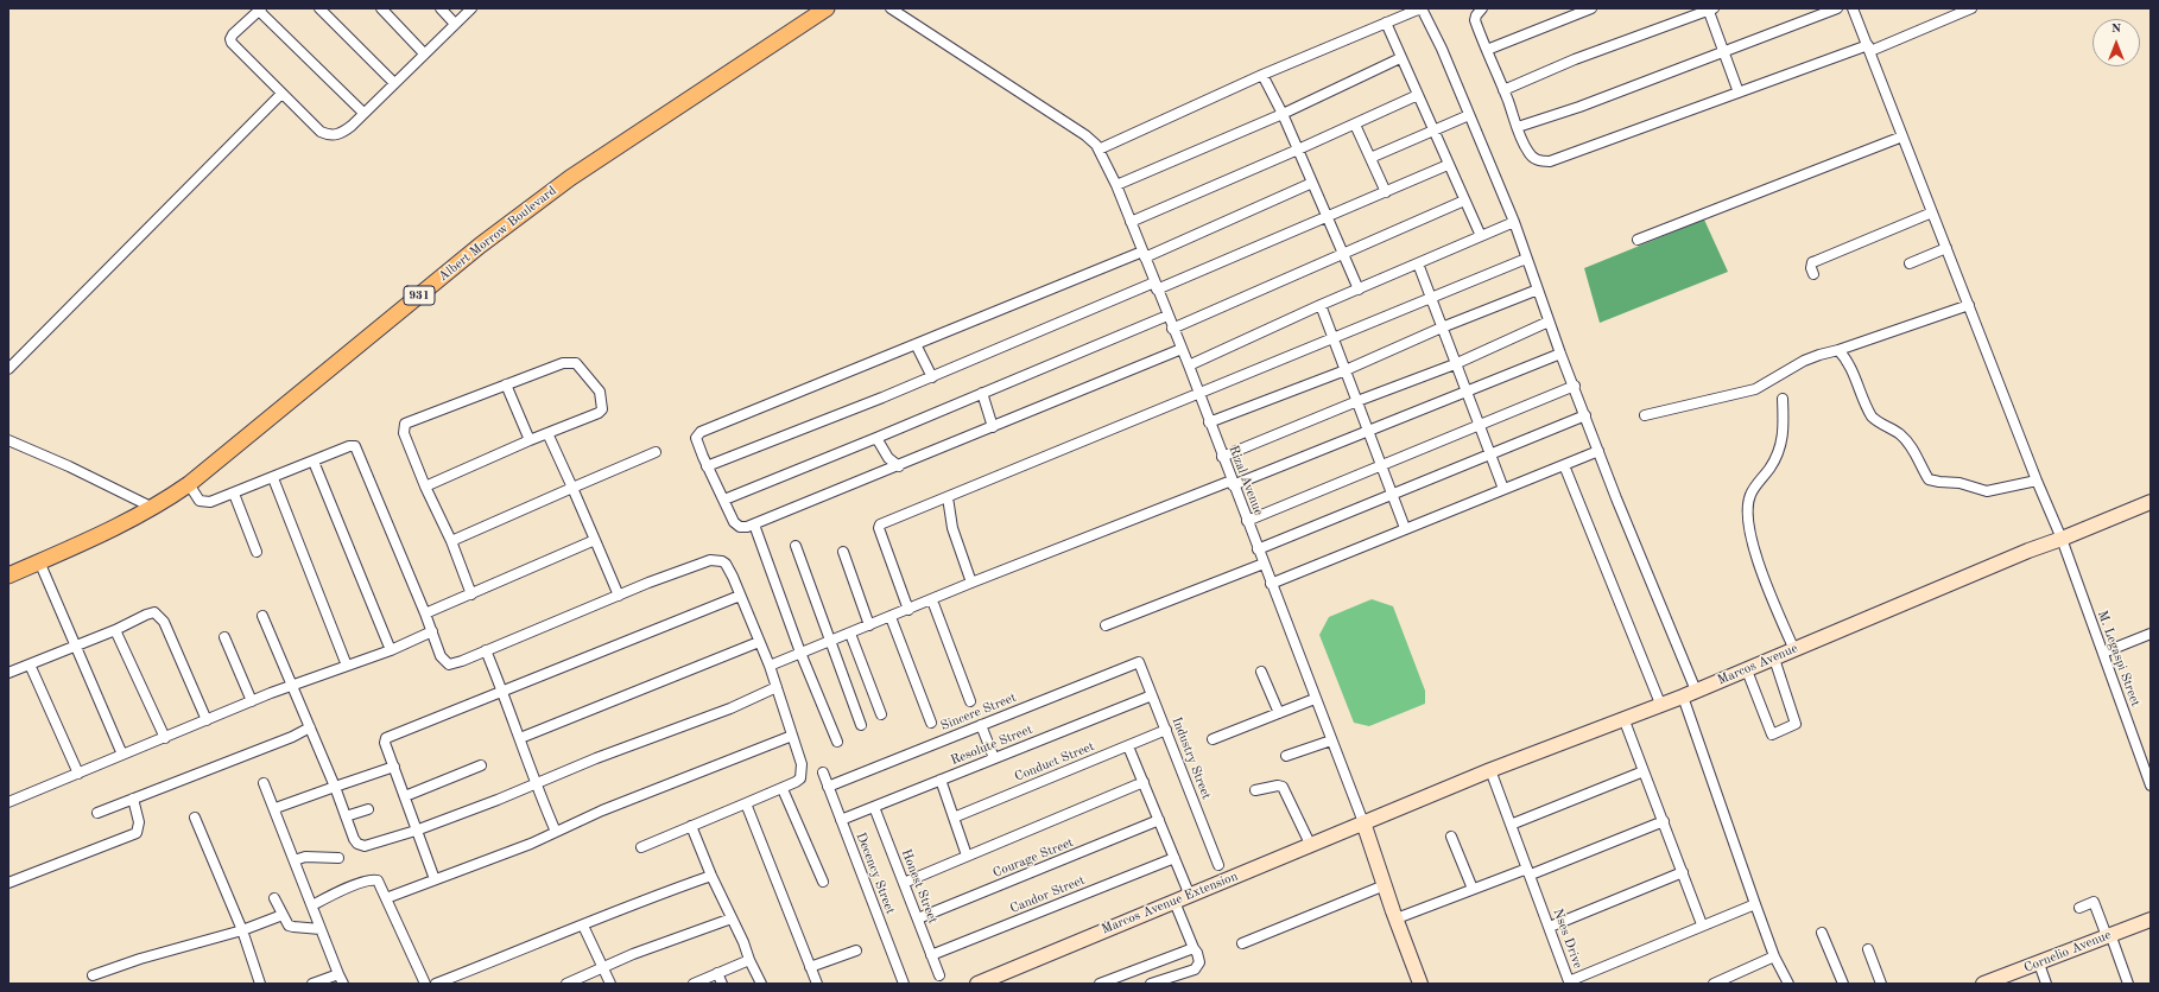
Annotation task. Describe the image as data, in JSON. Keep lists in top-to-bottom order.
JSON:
{
  "streets": {
    "main road": ["Albert Morrow Boulevard", "931"],
    "street": [
      "Rizal Avenue",
      "M. Legaspi Street",
      "Marcos Avenue",
      "Sincere Street",
      "Resolute Street",
      "Industry Street",
      "Conduct Street",
      "Courage Street",
      "Decency Street",
      "Honest Street",
      "Candor Street",
      "Marcos Avenue Extension",
      "Nses Drive",
      "Cornelio Avenue"
    ]
  },
  "crossings": [
    ["Rizal Avenue", "Marcos Avenue"],
    ["Rizal Avenue", "Marcos Avenue Extension"],
    ["M. Legaspi Street", "Marcos Avenue"],
    ["Marcos Avenue", "Marcos Avenue Extension"],
    ["Marcos Avenue", "Nses Drive"],
    ["Sincere Street", "Industry Street"],
    ["Sincere Street", "Decency Street"],
    ["Resolute Street", "Industry Street"],
    ["Resolute Street", "Decency Street"],
    ["Resolute Street", "Honest Street"],
    ["Industry Street", "Conduct Street"],
    ["Courage Street", "Honest Street"],
    ["Honest Street", "Candor Street"]
  ],
  "north": "top"
}
